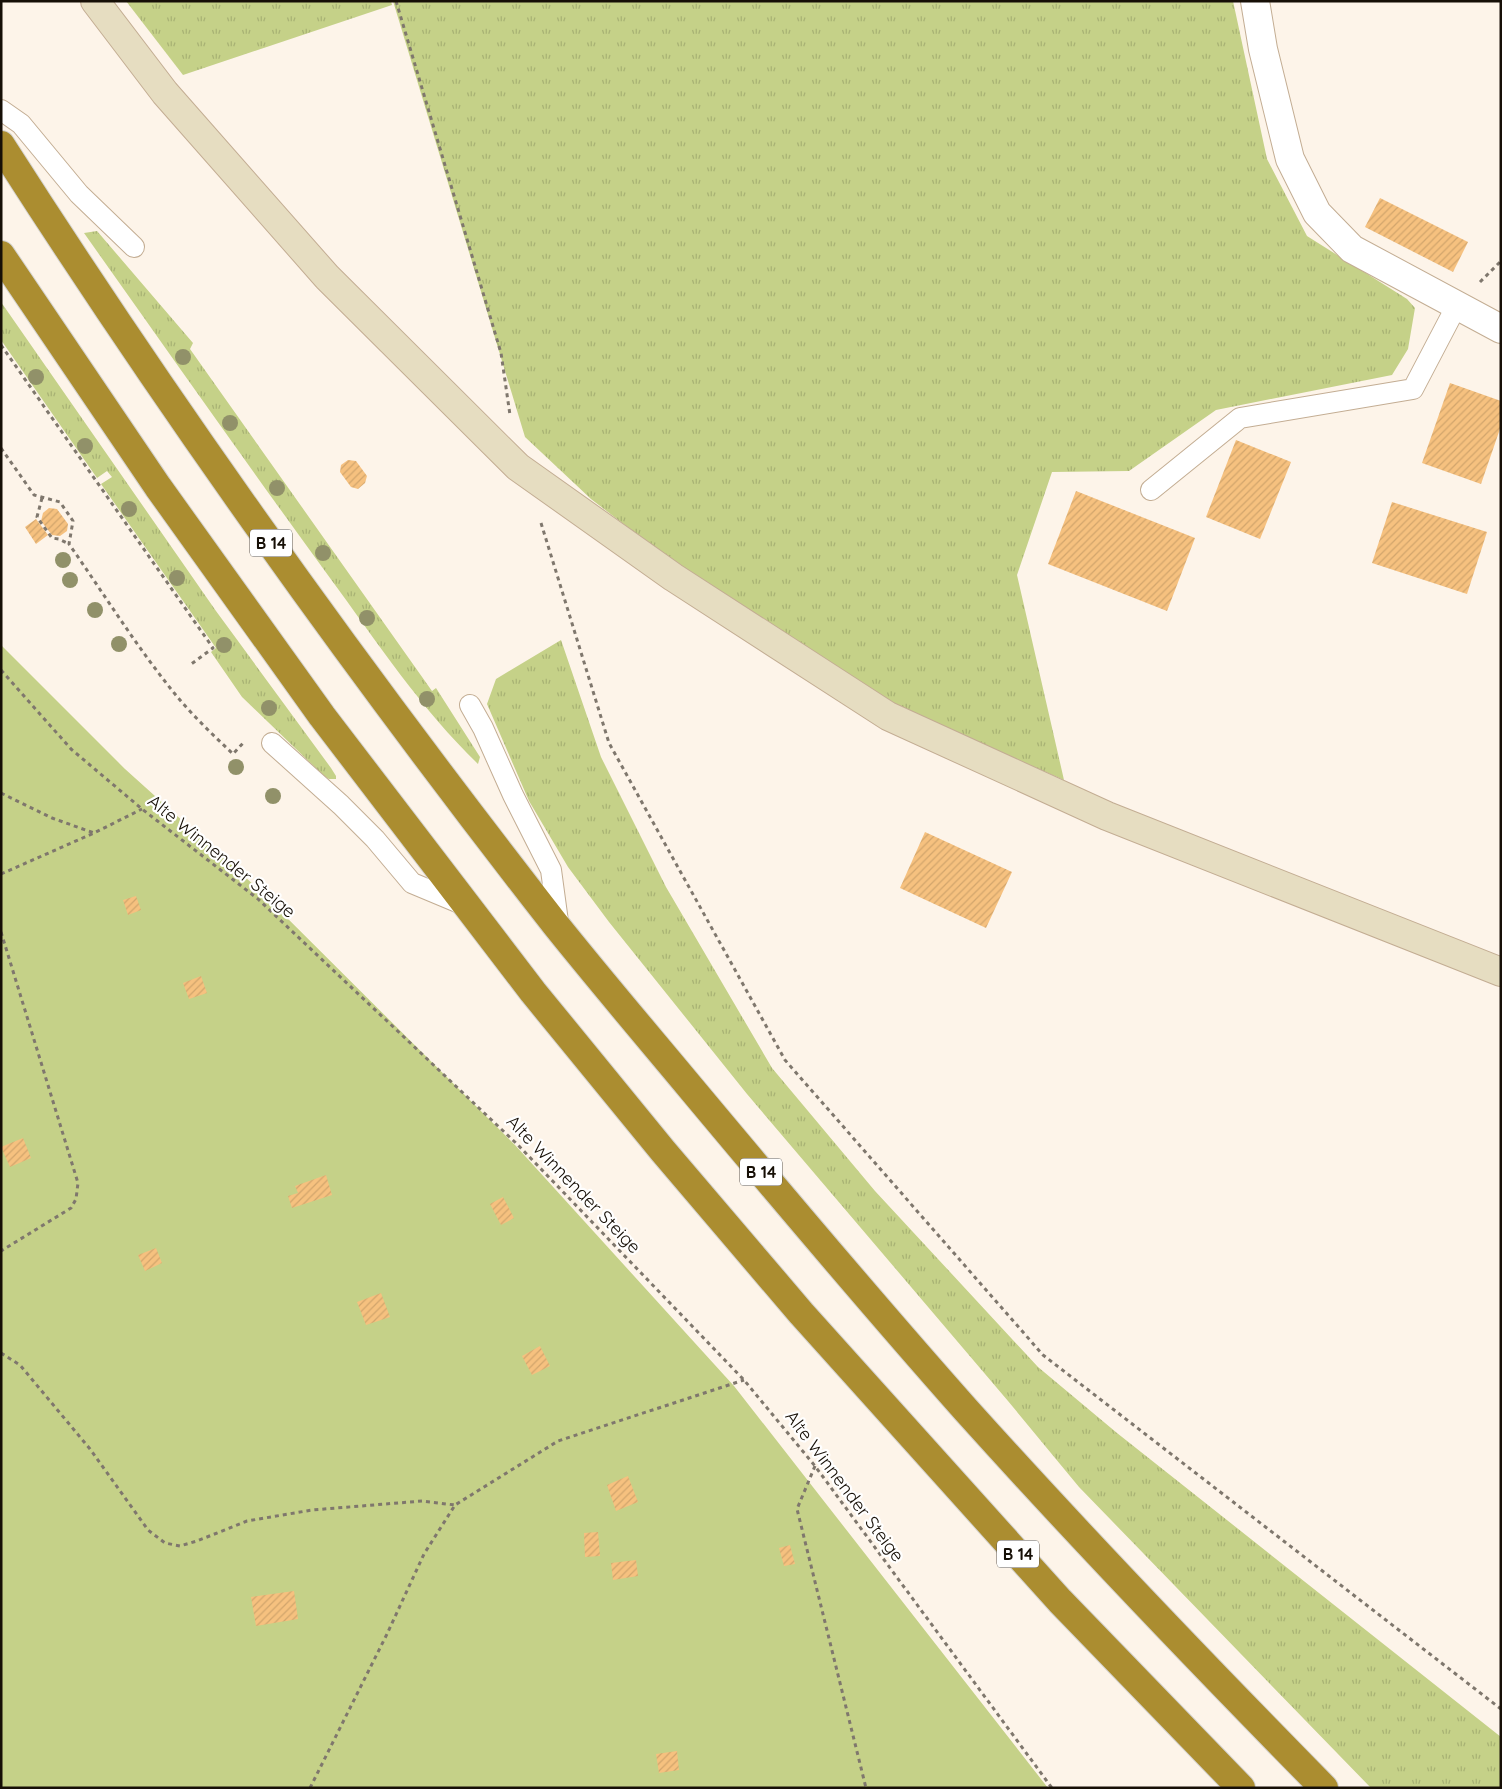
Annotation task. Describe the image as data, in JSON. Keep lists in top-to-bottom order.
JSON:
{
  "streets": {
    "highway": ["B 14"],
    "path": ["Alte Winnender Steige"]
  }
}
